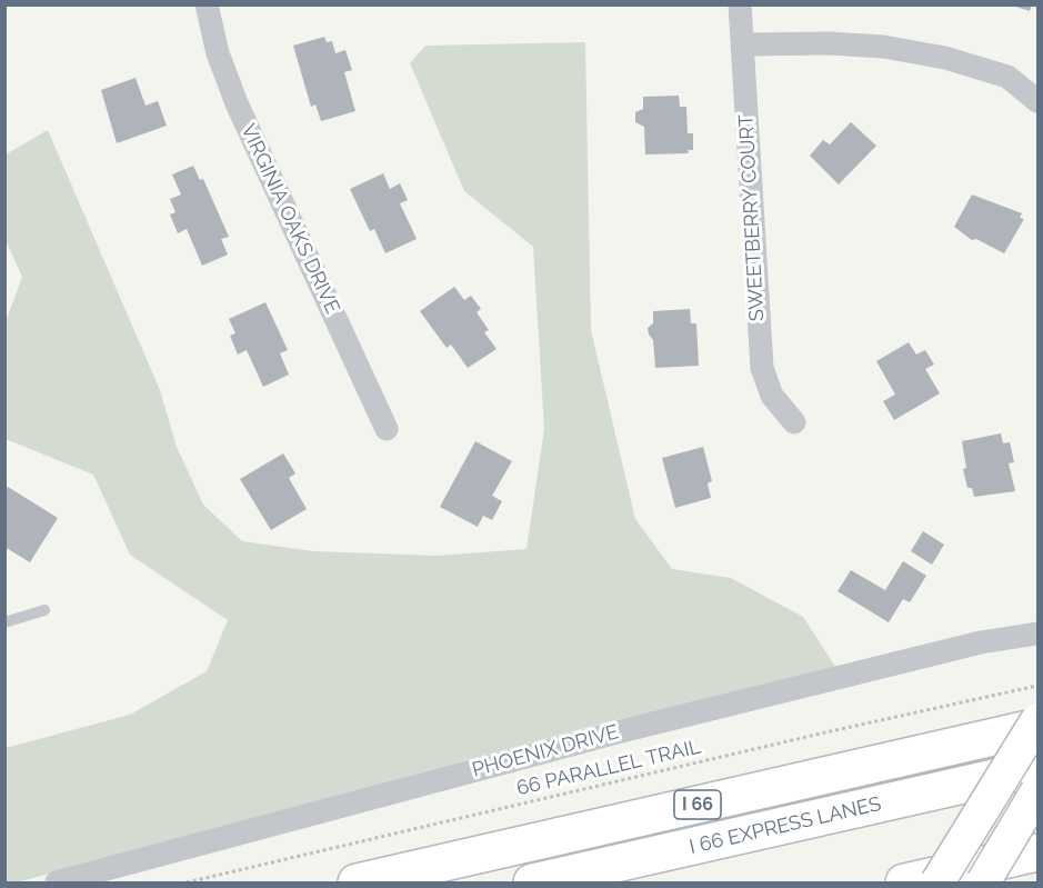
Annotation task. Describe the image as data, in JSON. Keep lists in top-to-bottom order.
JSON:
{
  "streets": {
    "highway": ["I 66", "I 66 EXPRESS LANES"],
    "street": ["SWEETBERRY COURT", "VIRGINIA OAKS DRIVE", "PHOENIX DRIVE"],
    "path": ["66 PARALLEL TRAIL"]
  }
}
